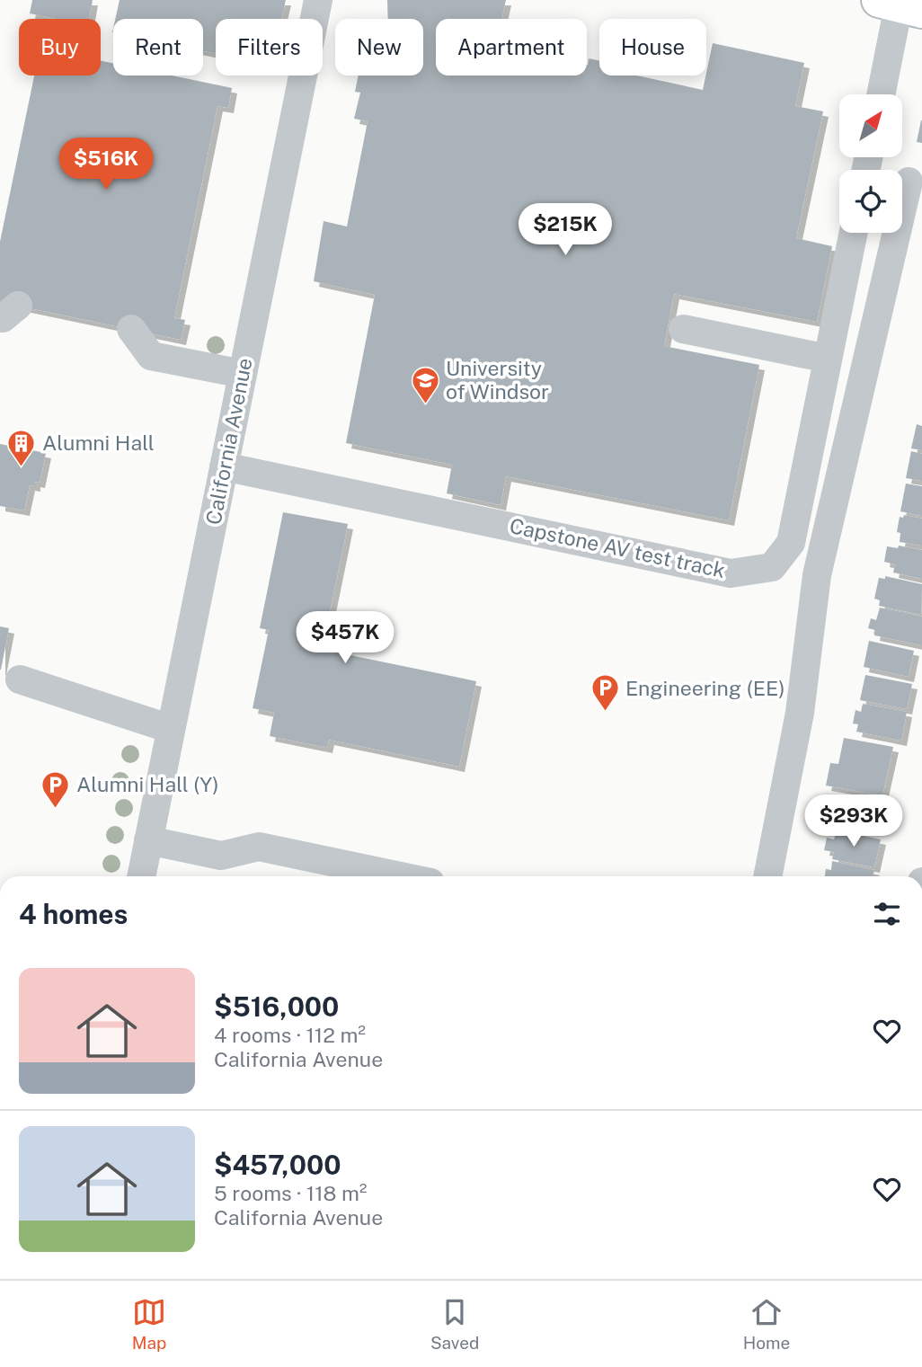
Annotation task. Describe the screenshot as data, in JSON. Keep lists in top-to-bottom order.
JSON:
{
  "streets": {
    "street": ["California Avenue", "Capstone AV test track"]
  },
  "crossings": [
    ["California Avenue", "Capstone AV test track"]
  ],
  "places": {
    "school or university": ["University of Windsor"],
    "building": ["Alumni Hall"],
    "parking": ["Engineering (EE)", "Alumni Hall (Y)"]
  },
  "north": "top right",
  "page": {
    "chip": [
      "Buy",
      "Rent",
      "Filters",
      "New",
      "Apartment",
      "House"
    ],
    "price": [
      "$516K",
      "$215K",
      "$457K",
      "$293K"
    ],
    "heading": "4 homes",
    "list": [
      {
        "name": "$516,000",
        "note": "4 rooms · 112 m² · California Avenue"
      },
      {
        "name": "$457,000",
        "note": "5 rooms · 118 m² · California Avenue"
      }
    ],
    "tabs": ["Map", "Saved", "Home"]
  }
}
